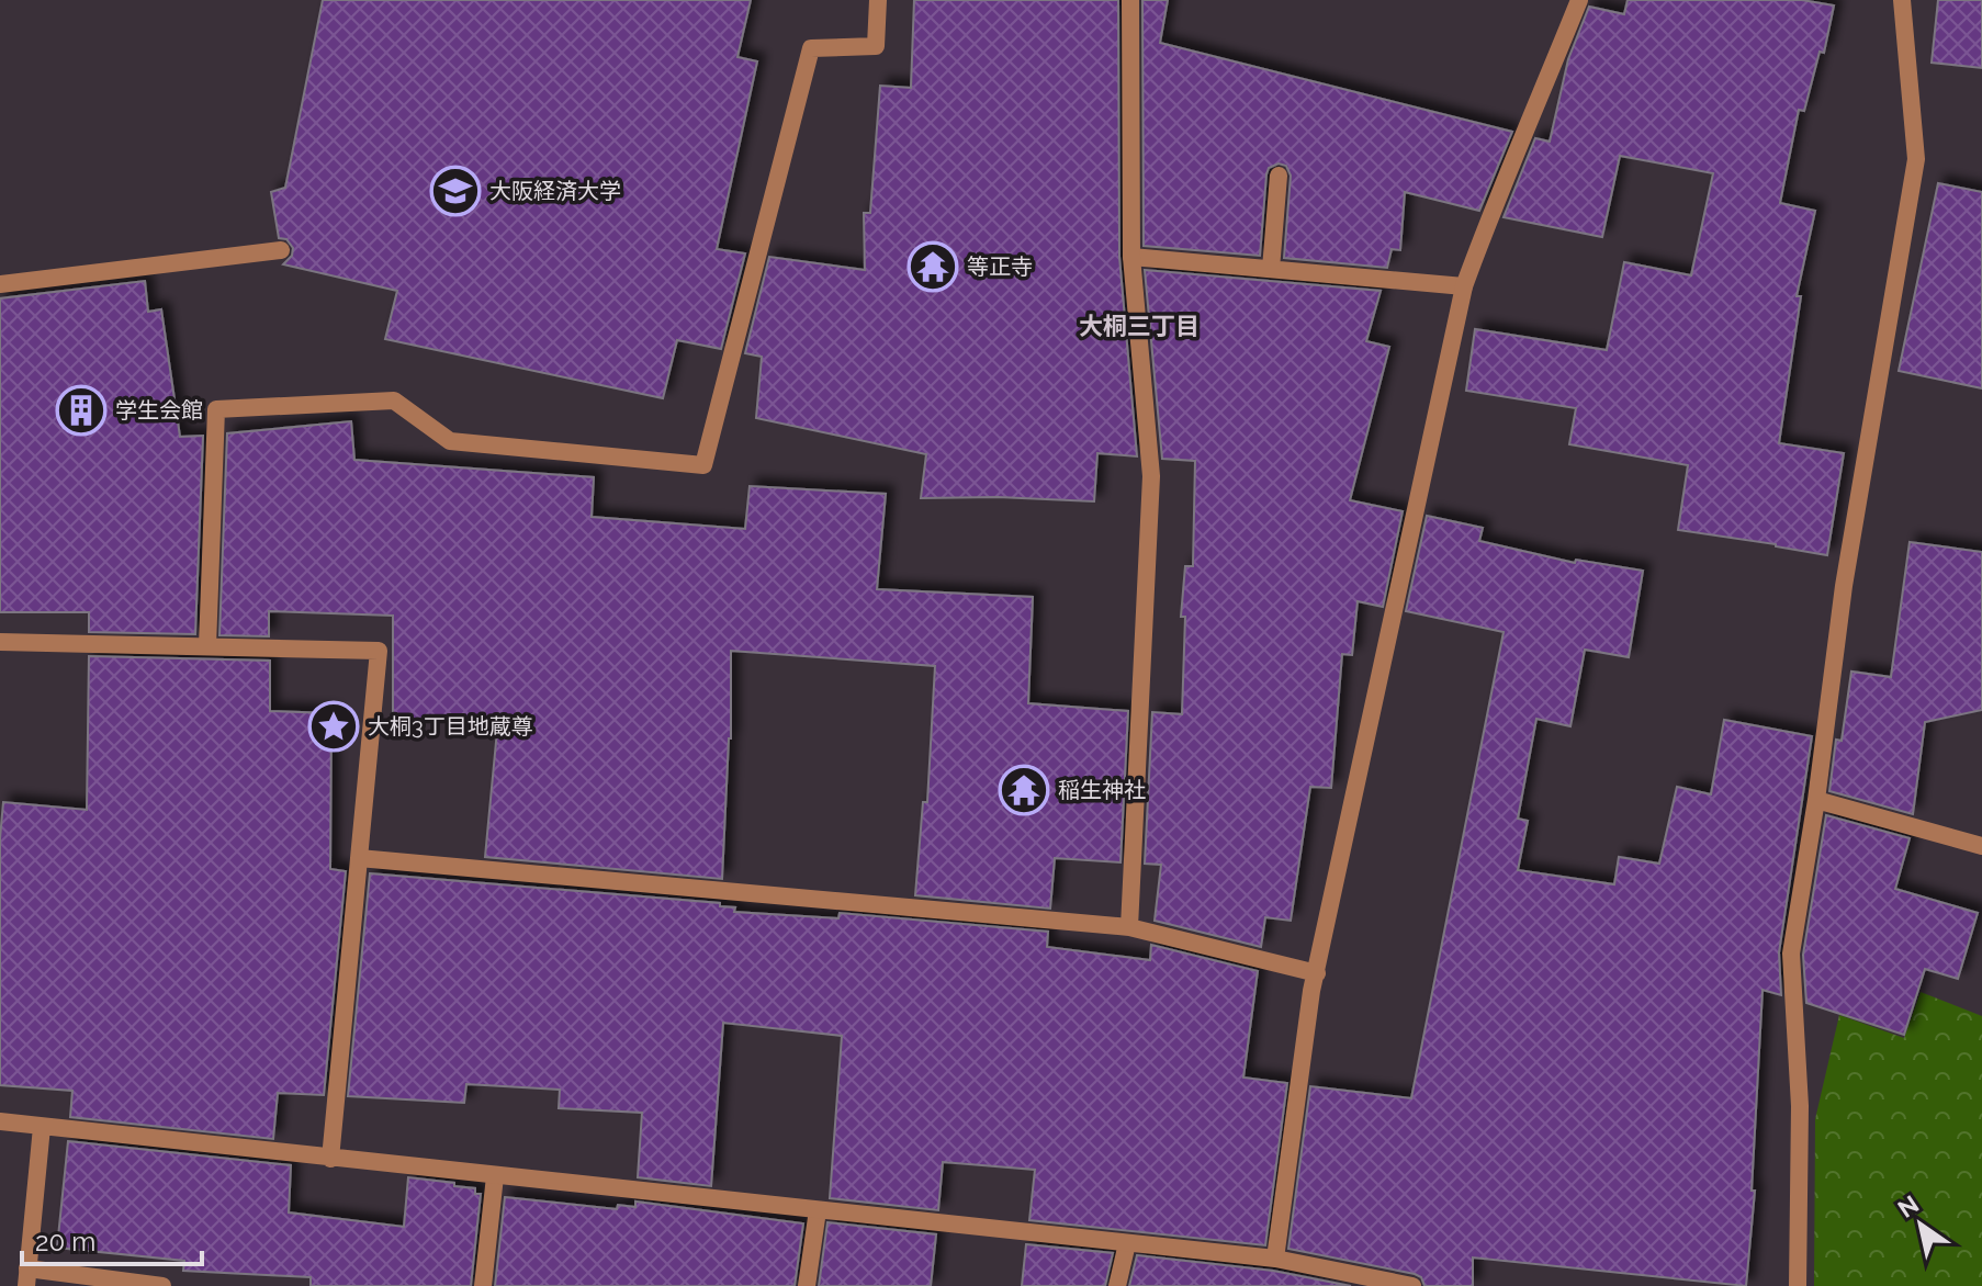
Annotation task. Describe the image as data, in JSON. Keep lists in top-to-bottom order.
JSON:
{
  "districts": ["大桐三丁目"],
  "places": {
    "school or university": ["大阪経済大学"],
    "temple": ["等正寺", "稲生神社"],
    "building": ["学生会館"],
    "place": ["大桐3丁目地蔵尊"]
  },
  "scale_bar": "20 m",
  "north": "top left"
}
